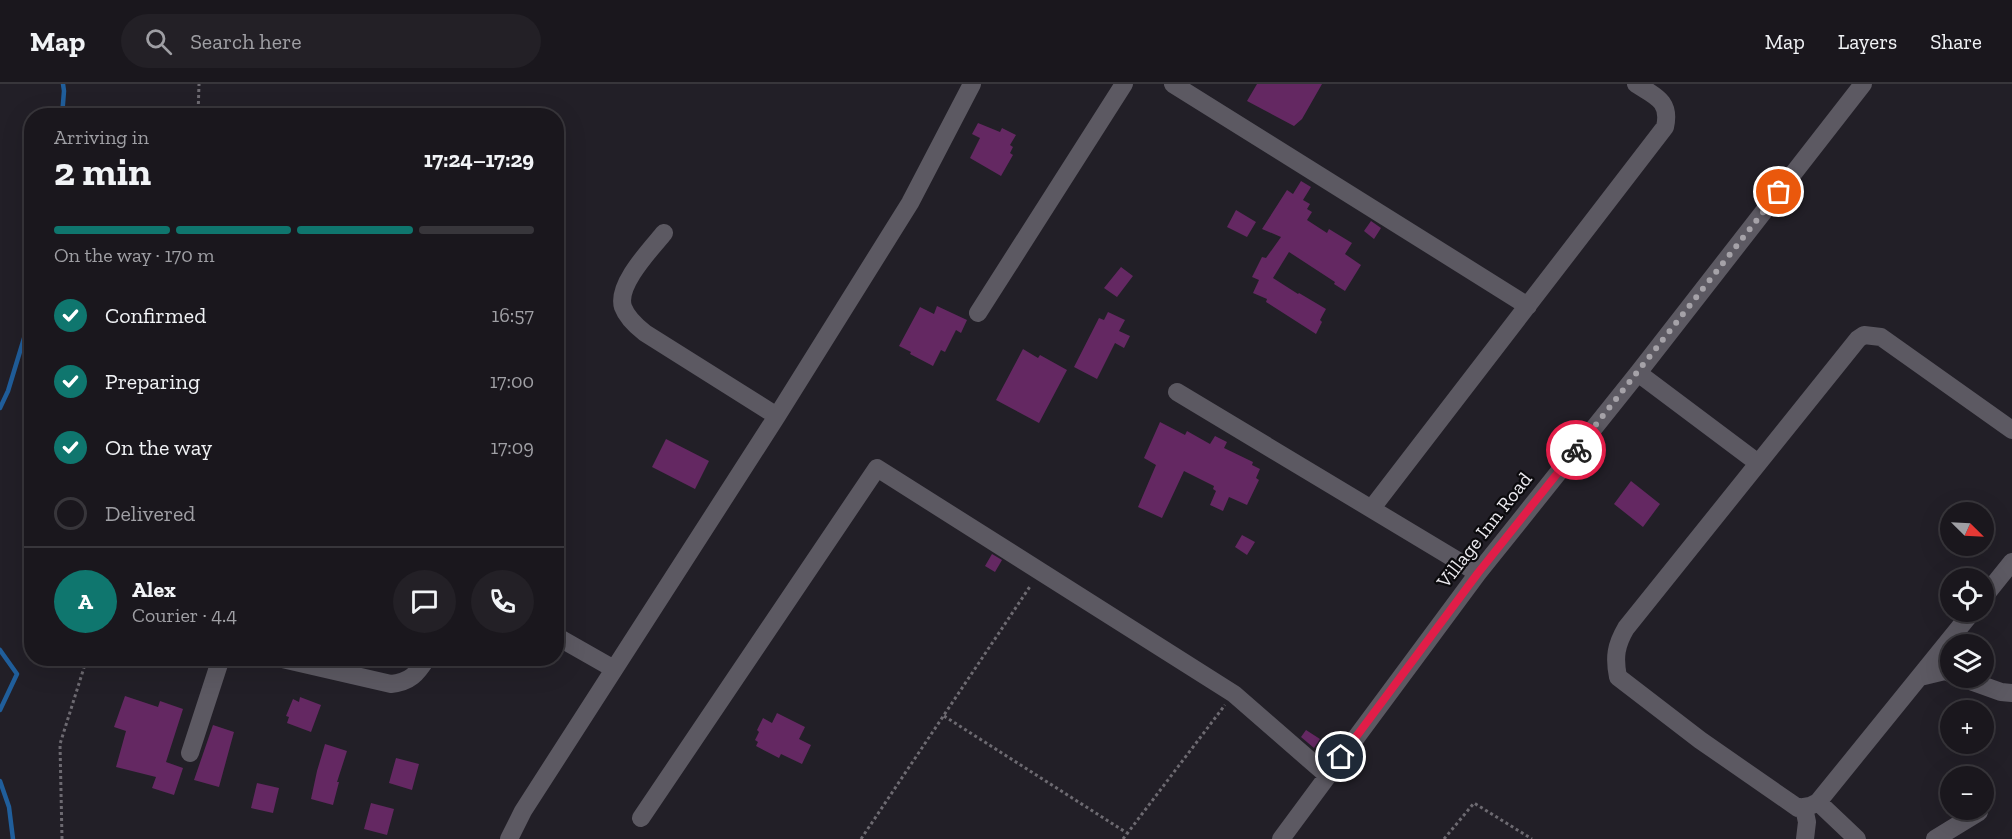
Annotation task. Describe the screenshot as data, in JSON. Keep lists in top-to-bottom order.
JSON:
{
  "streets": {
    "street": ["Village Inn Road"]
  },
  "north": "bottom right",
  "page": {
    "header": "Map",
    "search": "Search here",
    "nav": ["Map", "Layers", "Share"],
    "heading": ["2 min", "Arriving in", "17:24–17:29"],
    "panel": ["Alex", "Courier · 4.4"],
    "bar": "On the way · 170 m",
    "list": [
      ["Confirmed", "16:57"],
      ["Preparing", "17:00"],
      ["On the way", "17:09"],
      "Delivered"
    ],
    "map_buttons": ["+", "−"],
    "round": "A"
  }
}
